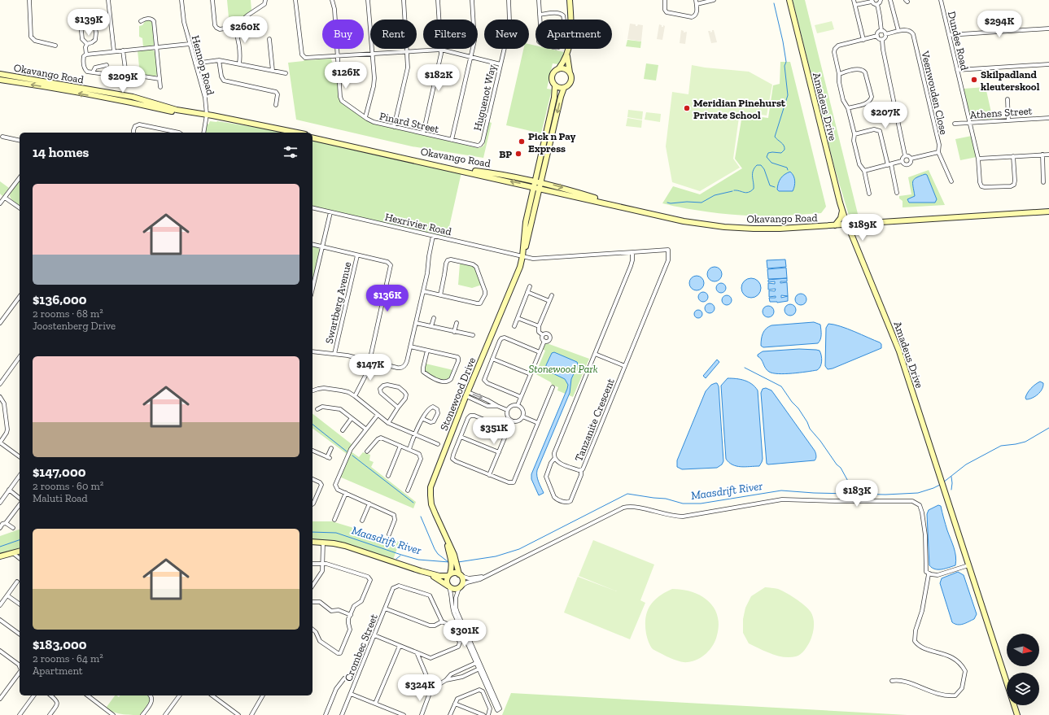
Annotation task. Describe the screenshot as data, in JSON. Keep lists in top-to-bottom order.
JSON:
{
  "streets": {
    "street": [
      "Dundee Road",
      "Hennop Road",
      "Okavango Road",
      "Veenwouden Close",
      "Huguenot Way",
      "Amadeus Drive",
      "Athens Street",
      "Pinard Street",
      "Hexrivier Road",
      "Swartberg Avenue",
      "Stonewood Drive",
      "Tanzanite Crescent",
      "Crombec Street"
    ]
  },
  "crossings": [
    ["Dundee Road", "Athens Street"],
    ["Hennop Road", "Okavango Road"],
    ["Okavango Road", "Amadeus Drive"],
    ["Okavango Road", "Stonewood Drive"],
    ["Huguenot Way", "Pinard Street"],
    ["Hexrivier Road", "Stonewood Drive"],
    ["Hexrivier Road", "Tanzanite Crescent"]
  ],
  "water": ["Maasdrift River"],
  "parks": ["Stonewood Park"],
  "places": [
    "Skilpadland kleuterskool",
    "Meridian Pinehurst Private School",
    "Pick n Pay Express",
    "BP"
  ],
  "north": "right",
  "page": {
    "price": [
      "$139K",
      "$294K",
      "$260K",
      "$126K",
      "$182K",
      "$209K",
      "$207K",
      "$189K",
      "$136K",
      "$147K",
      "$351K",
      "$183K",
      "$301K",
      "$324K"
    ],
    "chip": [
      "Buy",
      "Rent",
      "Filters",
      "New",
      "Apartment"
    ],
    "heading": "14 homes",
    "list": [
      {
        "name": "$136,000",
        "note": "2 rooms · 68 m² · Joostenberg Drive"
      },
      {
        "name": "$147,000",
        "note": "2 rooms · 60 m² · Maluti Road"
      },
      {
        "name": "$183,000",
        "note": "2 rooms · 64 m² · Apartment"
      }
    ]
  }
}
